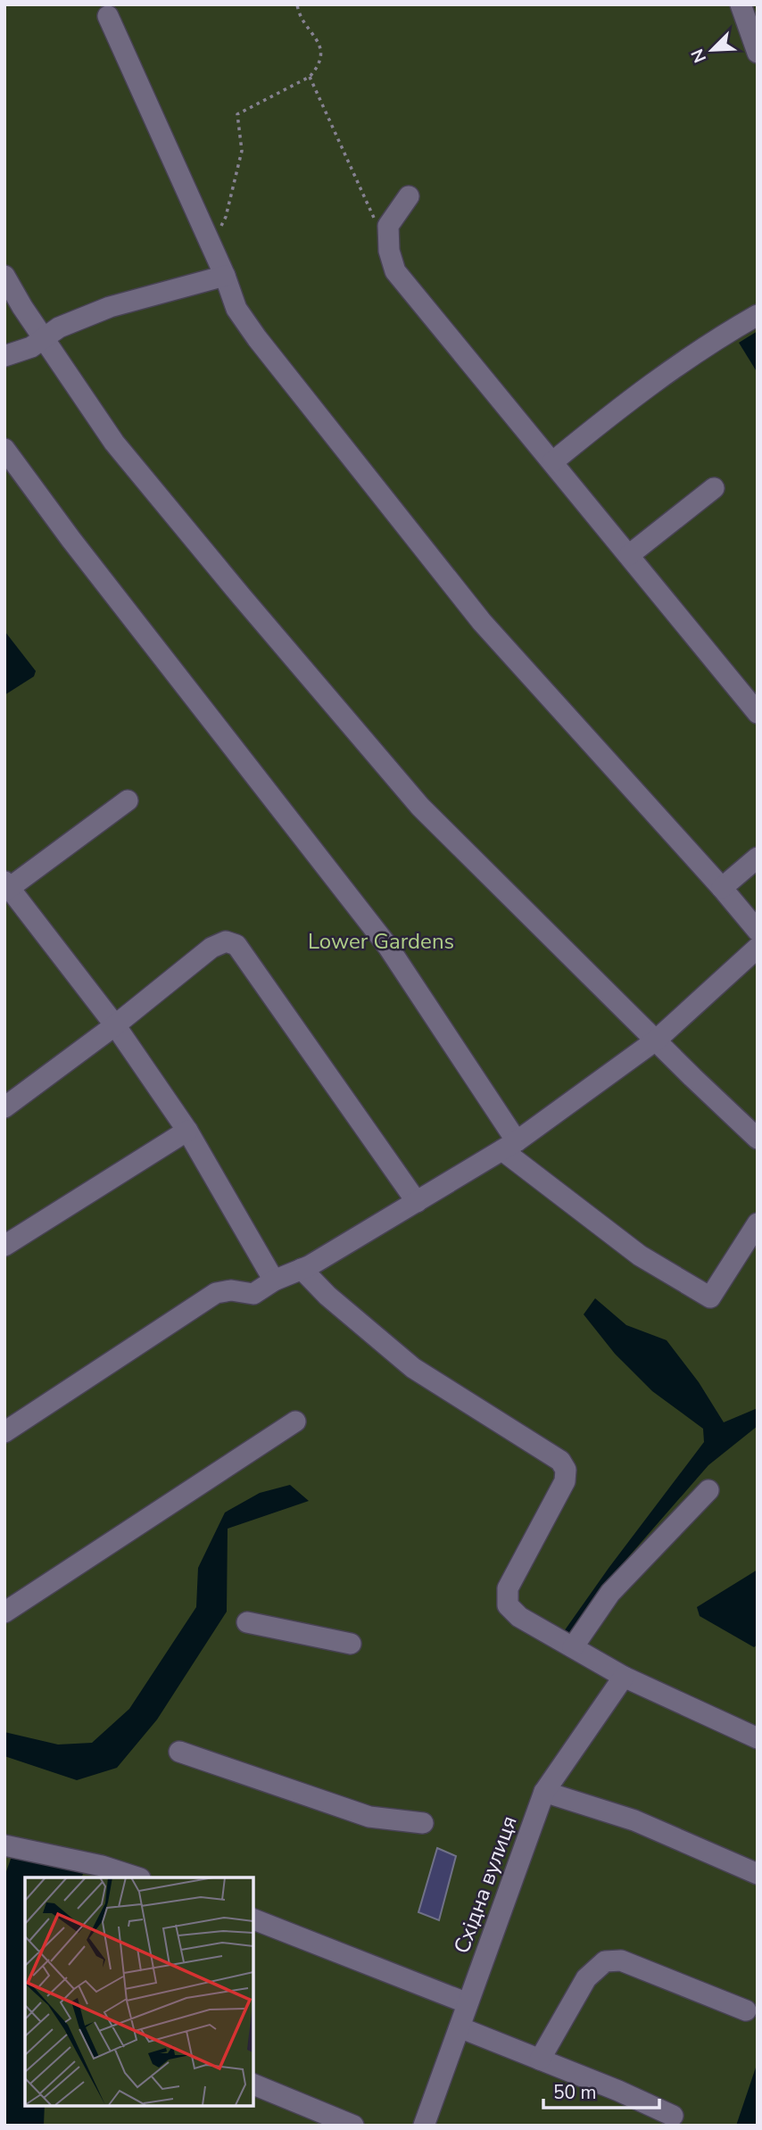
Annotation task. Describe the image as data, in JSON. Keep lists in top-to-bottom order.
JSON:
{
  "streets": {
    "street": ["Східна вулиця"]
  },
  "parks": ["Lower Gardens"],
  "scale_bar": "50 m",
  "north": "bottom left"
}
